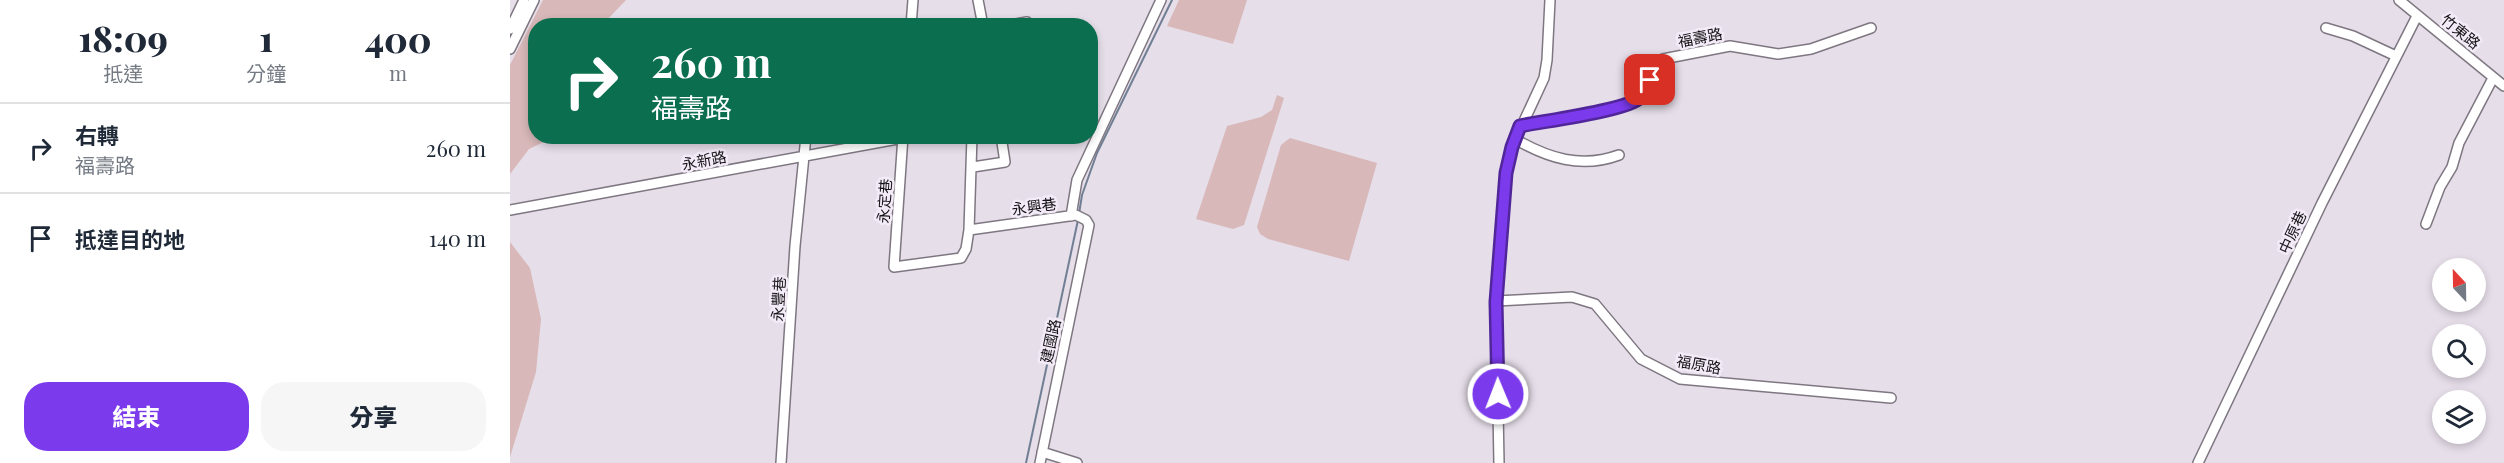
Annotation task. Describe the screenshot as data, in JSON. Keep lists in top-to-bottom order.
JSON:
{
  "streets": {
    "street": [
      "竹東路",
      "福壽路",
      "永新路",
      "永定巷",
      "永興巷",
      "中原巷",
      "永豐巷",
      "建國路",
      "福原路"
    ]
  },
  "crossings": [
    ["竹東路", "中原巷"],
    ["永新路", "永豐巷"],
    ["永定巷", "永興巷"],
    ["永興巷", "建國路"]
  ],
  "north": "top",
  "page": {
    "eta": [
      "18:09",
      "抵達",
      "1",
      "分鐘",
      "400",
      "m"
    ],
    "turn": ["260 m", "福壽路"],
    "list": [
      {
        "name": "右轉",
        "note": "福壽路",
        "value": "260 m"
      },
      {
        "name": "抵達目的地",
        "value": "140 m"
      }
    ],
    "buttons": ["結束", "分享"]
  }
}
